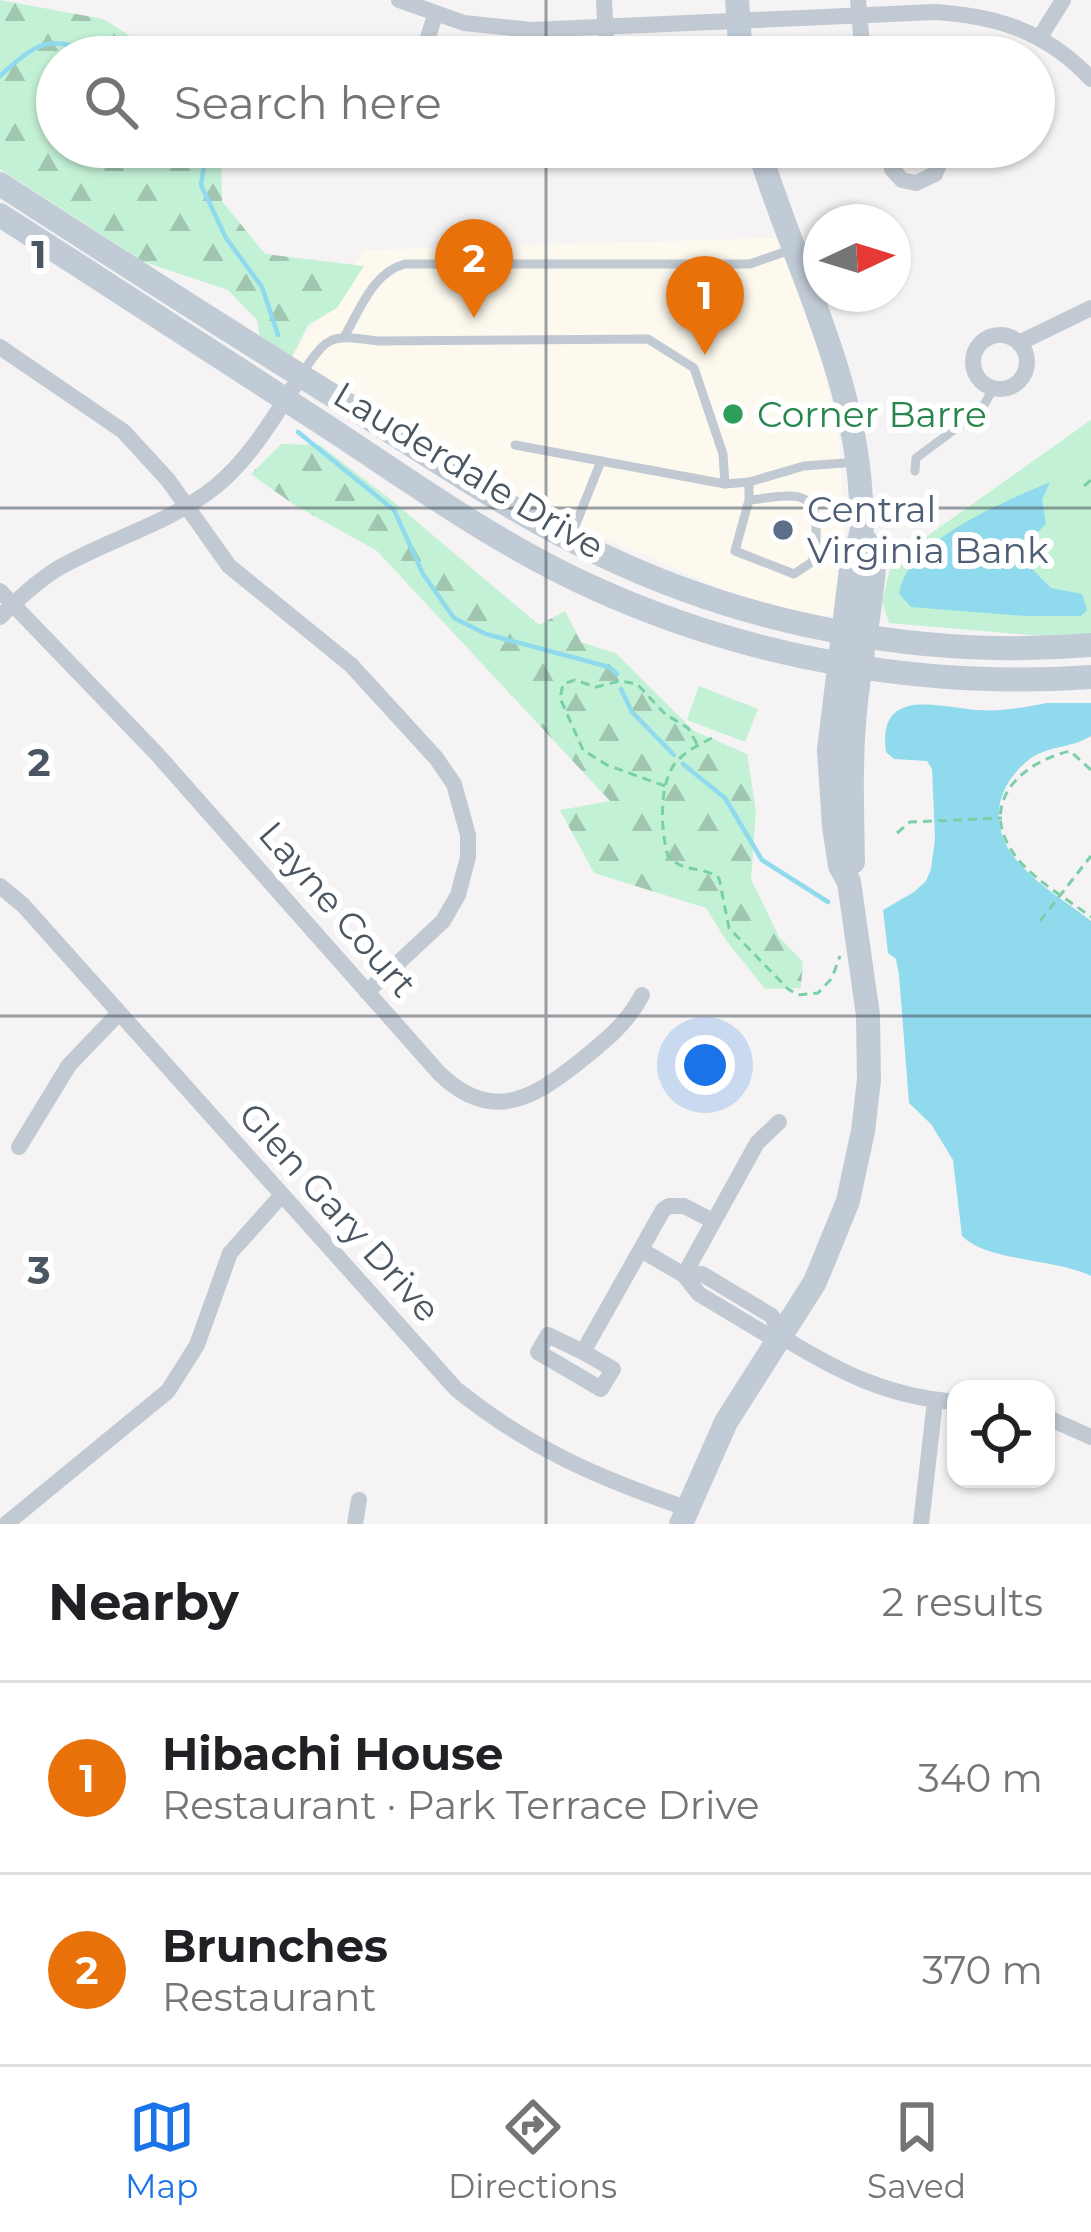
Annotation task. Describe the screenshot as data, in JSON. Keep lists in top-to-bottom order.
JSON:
{
  "streets": {
    "main road": ["Lauderdale Drive"],
    "street": ["Layne Court", "Glen Gary Drive"]
  },
  "places": ["Corner Barre", "Central Virginia Bank"],
  "north": "right",
  "page": {
    "search": "Search here",
    "pins": ["2", "1"],
    "heading": ["Nearby", "2 results"],
    "list": [
      {
        "mark": "1",
        "name": "Hibachi House",
        "note": "Restaurant · Park Terrace Drive",
        "value": "340 m"
      },
      {
        "mark": "2",
        "name": "Brunches",
        "note": "Restaurant",
        "value": "370 m"
      }
    ],
    "nav": ["Map", "Directions", "Saved"]
  },
  "grid": {
    "rows": ["1", "2", "3"]
  }
}
